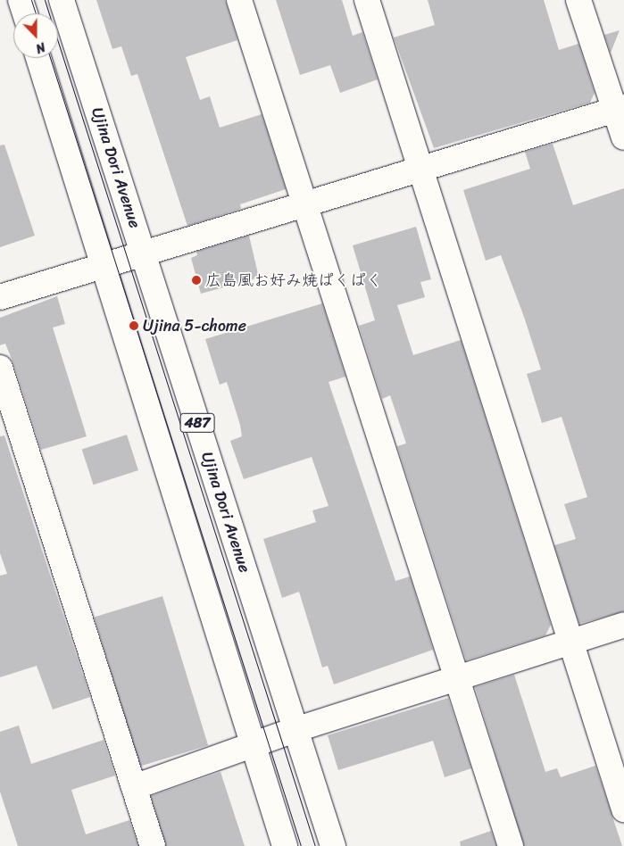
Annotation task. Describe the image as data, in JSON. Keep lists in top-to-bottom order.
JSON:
{
  "streets": {
    "main road": ["Ujina Dori Avenue", "487"]
  },
  "places": ["広島風お好み焼ぱくぱく", "Ujina 5-chome"],
  "north": "bottom"
}
